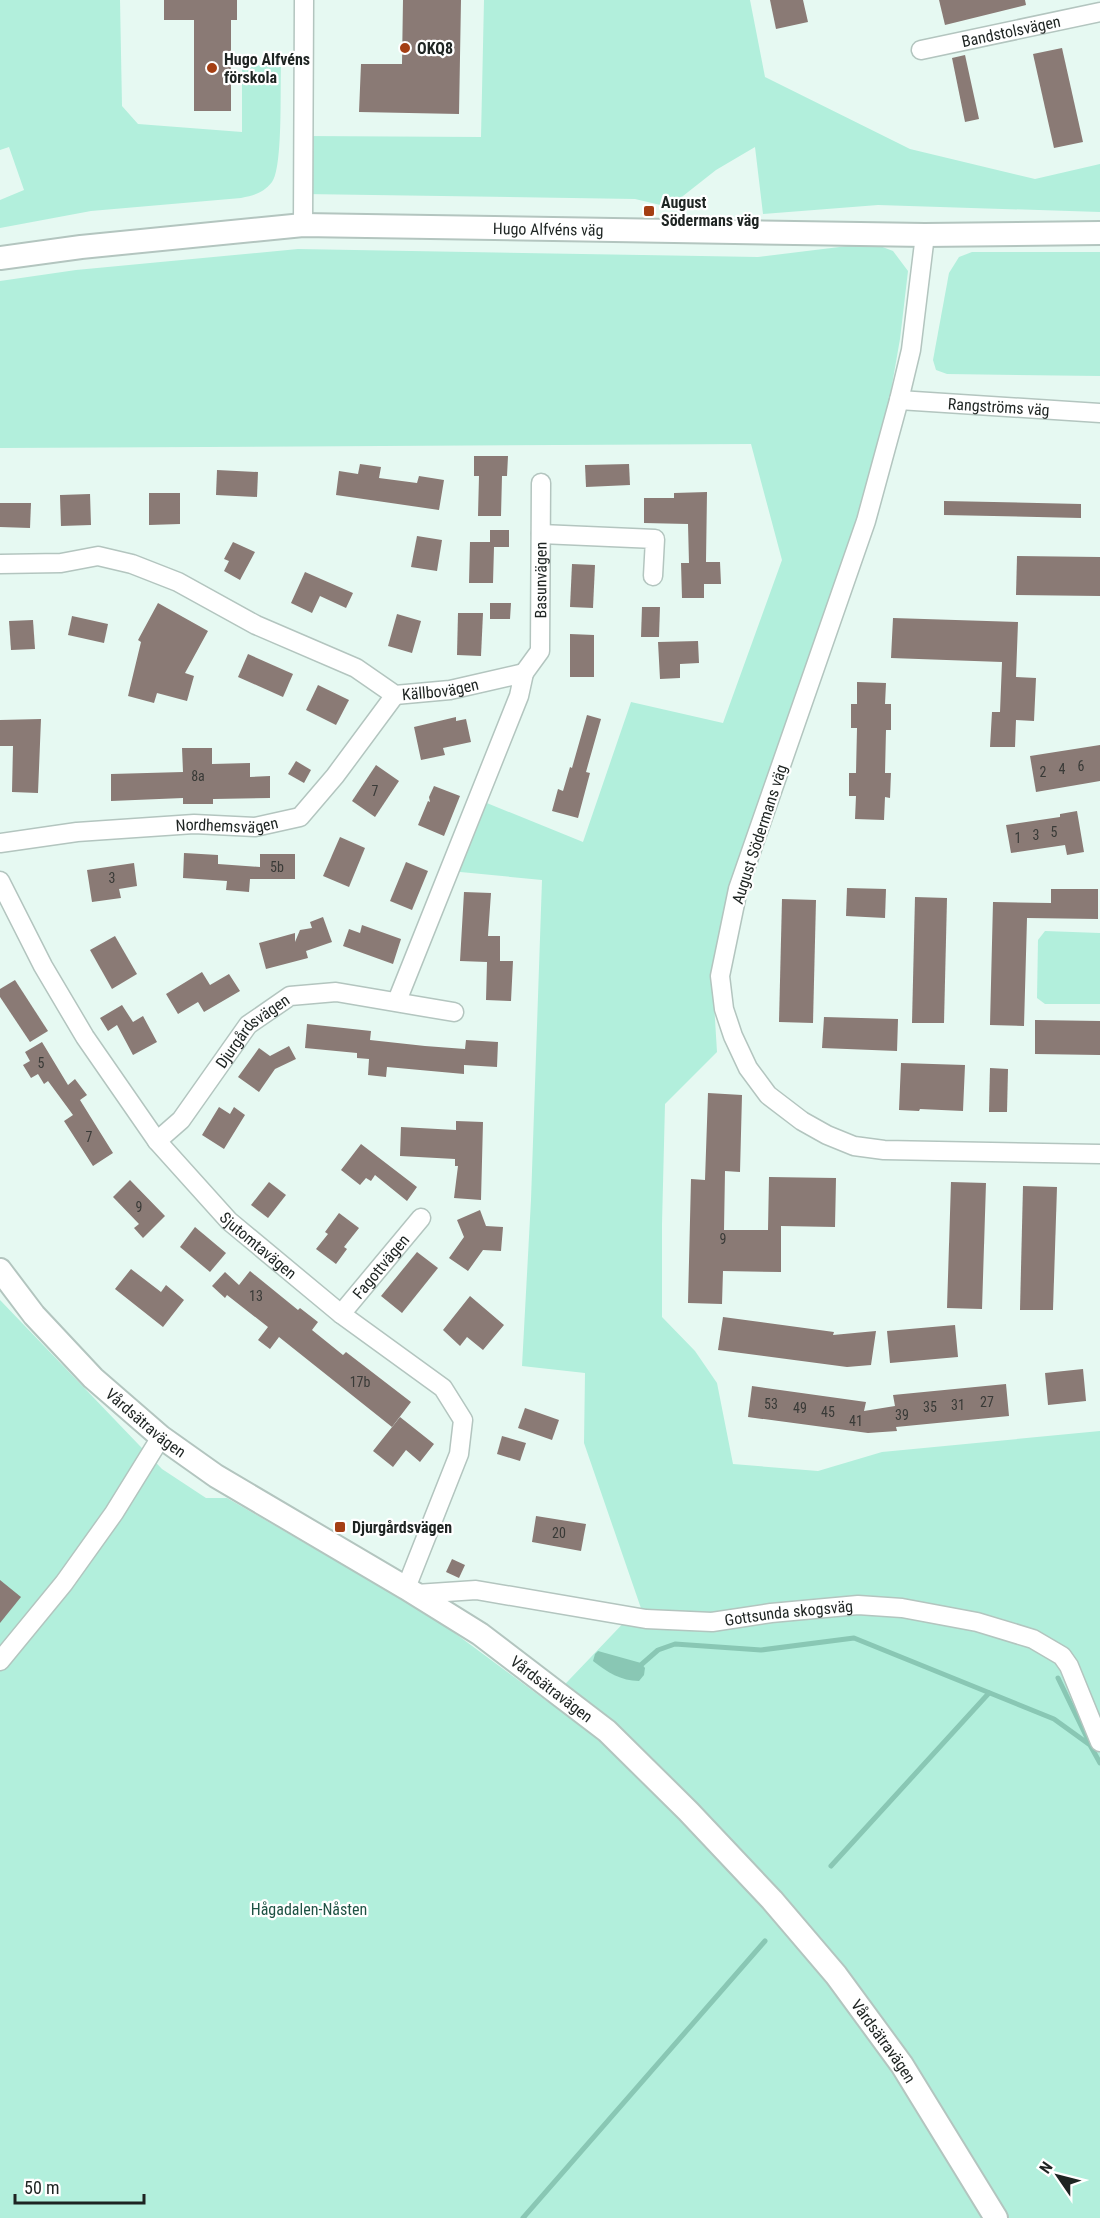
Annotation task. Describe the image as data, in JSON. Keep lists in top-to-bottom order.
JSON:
{
  "streets": {
    "street": [
      "Bandstolsvägen",
      "Hugo Alfvéns väg",
      "Rangströms väg",
      "Basunvägen",
      "Källbovägen",
      "Nordhemsvägen",
      "August Södermans väg",
      "Djurgårdsvägen",
      "Sjutomtavägen",
      "Fagottvägen",
      "Vårdsätravägen",
      "Gottsunda skogsväg"
    ]
  },
  "crossings": [
    ["Hugo Alfvéns väg", "August Södermans väg"],
    ["Rangströms väg", "August Södermans väg"],
    ["Basunvägen", "Källbovägen"],
    ["Källbovägen", "Nordhemsvägen"],
    ["Djurgårdsvägen", "Sjutomtavägen"],
    ["Sjutomtavägen", "Fagottvägen"],
    ["Sjutomtavägen", "Vårdsätravägen"],
    ["Sjutomtavägen", "Gottsunda skogsväg"],
    ["Vårdsätravägen", "Gottsunda skogsväg"]
  ],
  "parks": ["Hågadalen-Nåsten"],
  "places": {
    "other": ["OKQ8", "Hugo Alfvéns förskola"],
    "transit": ["August Södermans väg", "Djurgårdsvägen"]
  },
  "house_numbers": [
    "6",
    "4",
    "2",
    "8a",
    "7",
    "5",
    "3",
    "1",
    "5b",
    "3",
    "5",
    "7",
    "9",
    "9",
    "13",
    "17b",
    "27",
    "53",
    "31",
    "35",
    "49",
    "45",
    "39",
    "41",
    "20"
  ],
  "scale_bar": "50 m",
  "north": "top left"
}
